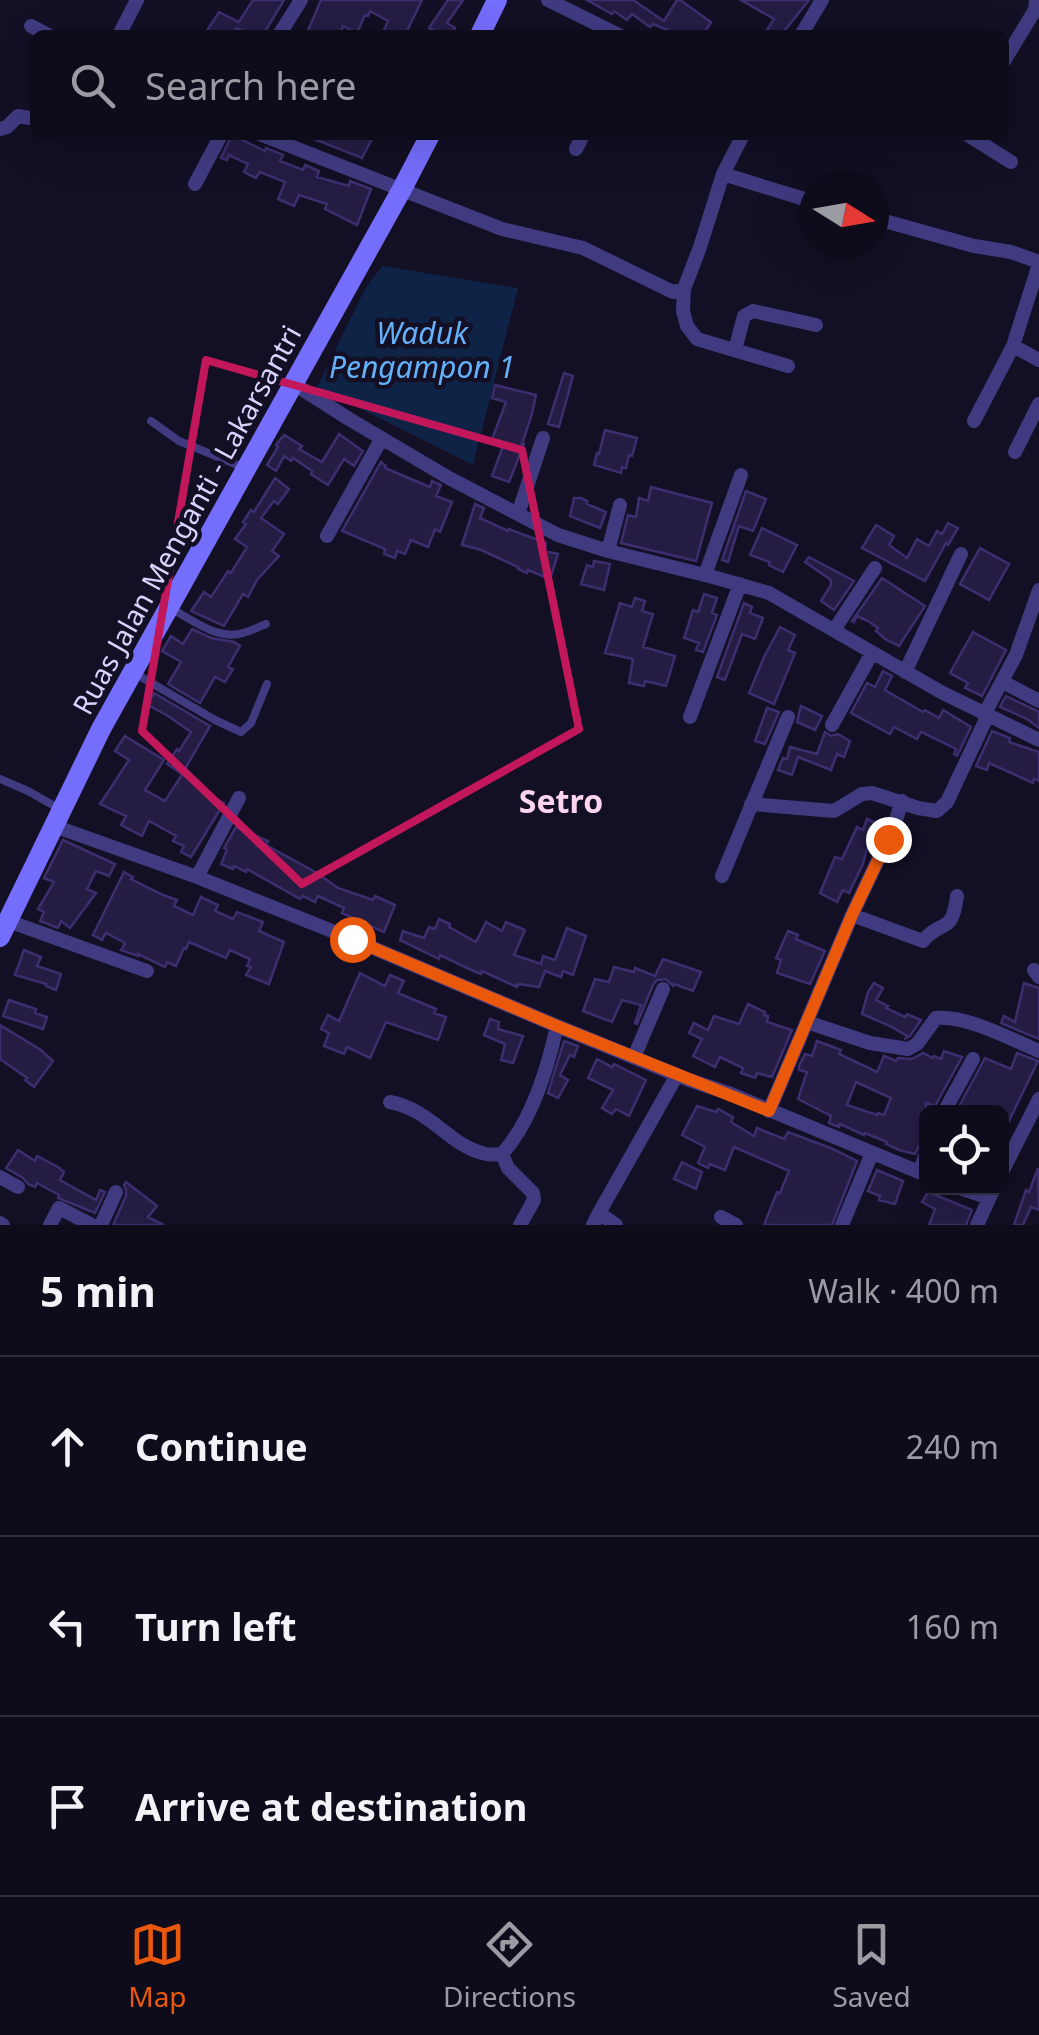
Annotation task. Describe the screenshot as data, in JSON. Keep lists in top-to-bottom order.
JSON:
{
  "streets": {
    "main road": ["Ruas Jalan Menganti - Lakarsantri"]
  },
  "districts": ["Setro"],
  "water": ["Waduk Pengampon 1"],
  "north": "right",
  "page": {
    "search": "Search here",
    "heading": ["5 min", "Walk · 400 m"],
    "list": [
      ["Continue", "240 m"],
      ["Turn left", "160 m"],
      "Arrive at destination"
    ],
    "nav": ["Map", "Directions", "Saved"]
  }
}
